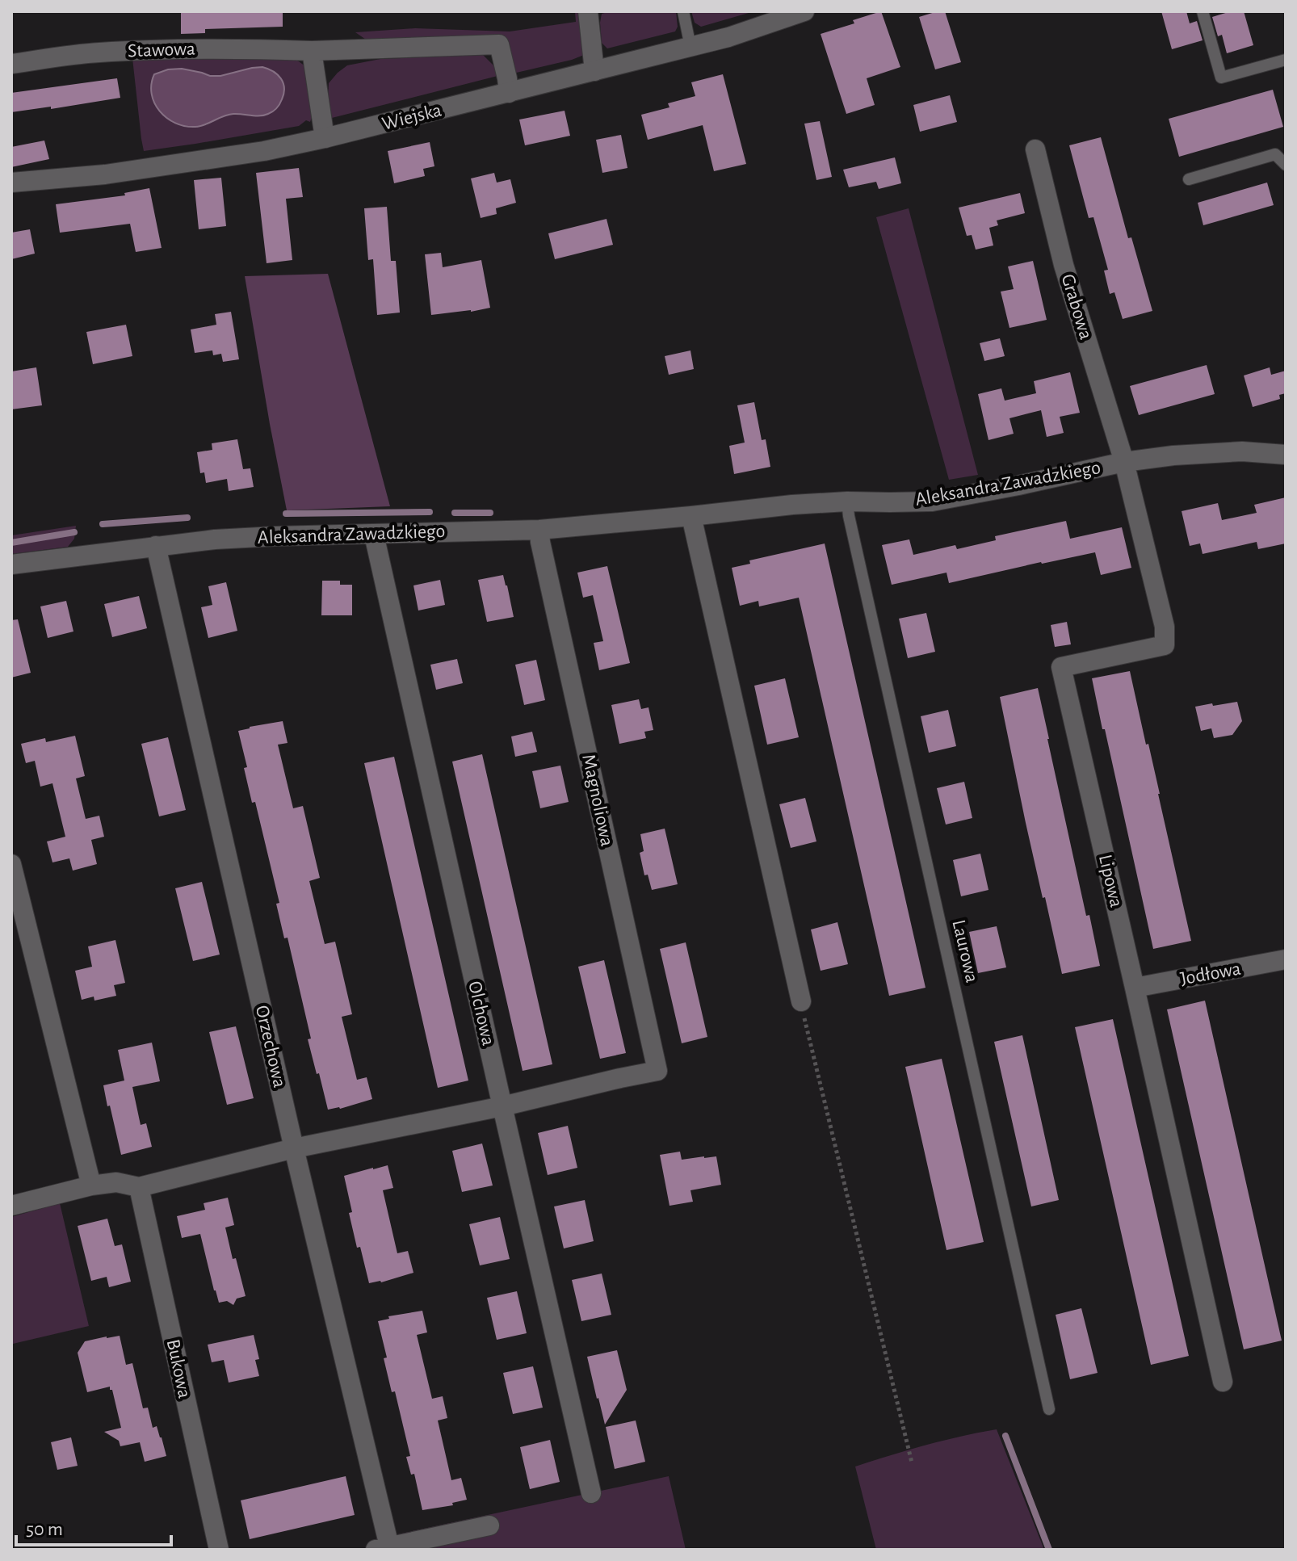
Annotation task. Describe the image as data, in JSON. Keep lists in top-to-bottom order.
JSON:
{
  "streets": {
    "street": [
      "Stawowa",
      "Wiejska",
      "Grabowa",
      "Aleksandra Zawadzkiego",
      "Magnoliowa",
      "Lipowa",
      "Jodłowa",
      "Olchowa",
      "Orzechowa",
      "Bukowa"
    ],
    "lane": ["Laurowa"]
  },
  "crossings": [
    ["Stawowa", "Wiejska"],
    ["Grabowa", "Aleksandra Zawadzkiego"],
    ["Grabowa", "Lipowa"],
    ["Aleksandra Zawadzkiego", "Magnoliowa"],
    ["Aleksandra Zawadzkiego", "Lipowa"],
    ["Aleksandra Zawadzkiego", "Laurowa"],
    ["Aleksandra Zawadzkiego", "Olchowa"],
    ["Aleksandra Zawadzkiego", "Orzechowa"],
    ["Magnoliowa", "Olchowa"],
    ["Lipowa", "Jodłowa"]
  ],
  "scale_bar": "50 m"
}
